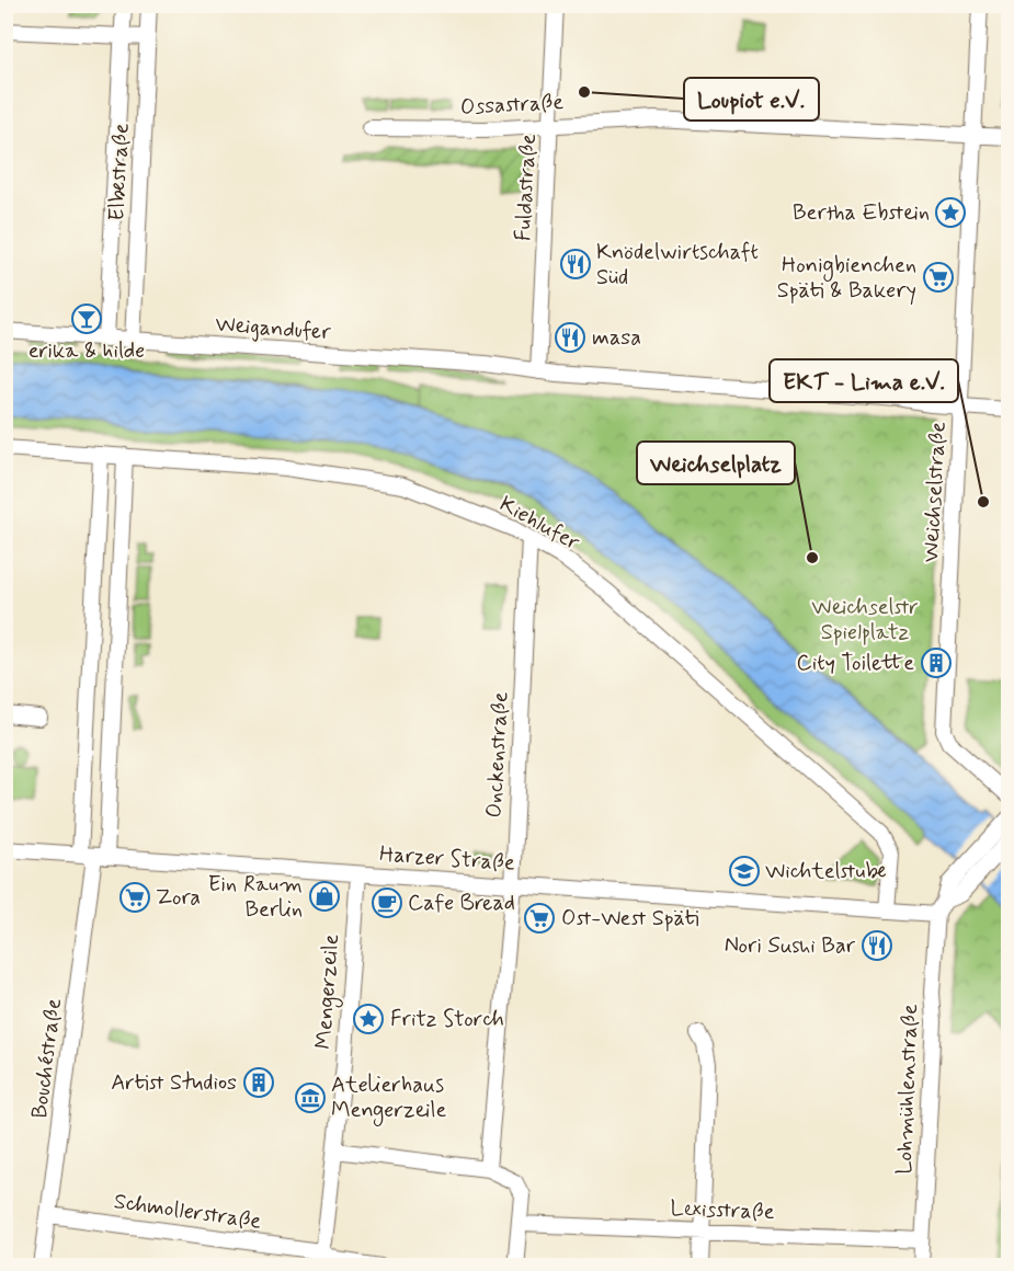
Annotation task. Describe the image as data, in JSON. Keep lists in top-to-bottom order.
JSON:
{
  "streets": {
    "street": [
      "Ossastraße",
      "Elbestraße",
      "Fuldastraße",
      "Weigandufer",
      "Weichselstraße",
      "Kiehlufer",
      "Onckenstraße",
      "Harzer Straße",
      "Mengerzeile",
      "Bouchéstraße",
      "Lohmühlenstraße",
      "Lexisstraße",
      "Schmollerstraße"
    ]
  },
  "crossings": [
    ["Ossastraße", "Fuldastraße"],
    ["Ossastraße", "Weichselstraße"],
    ["Elbestraße", "Weigandufer"],
    ["Fuldastraße", "Weigandufer"],
    ["Weigandufer", "Weichselstraße"],
    ["Kiehlufer", "Onckenstraße"],
    ["Kiehlufer", "Harzer Straße"],
    ["Kiehlufer", "Bouchéstraße"],
    ["Onckenstraße", "Harzer Straße"],
    ["Harzer Straße", "Mengerzeile"],
    ["Harzer Straße", "Bouchéstraße"],
    ["Harzer Straße", "Lohmühlenstraße"],
    ["Mengerzeile", "Schmollerstraße"],
    ["Bouchéstraße", "Schmollerstraße"],
    ["Lohmühlenstraße", "Lexisstraße"]
  ],
  "parks": ["Weichselstr Spielplatz"],
  "places": {
    "other": ["Loupiot e.V.", "EKT - Lima e.V.", "Weichselplatz"],
    "place": ["Bertha Ebstein", "Fritz Storch"],
    "restaurant": ["Knödelwirtschaft Süd", "masa", "Nori Sushi Bar"],
    "supermarket": ["Honigbienchen Späti & Bakery", "Zora", "Ost-West Späti"],
    "bar": ["erika & hilde"],
    "building": ["City Toilette", "Artist Studios"],
    "school or university": ["Wichtelstube"],
    "shop": ["Ein Raum Berlin"],
    "cafe": ["Cafe Bread"],
    "museum": ["Atelierhaus Mengerzeile"]
  }
}
